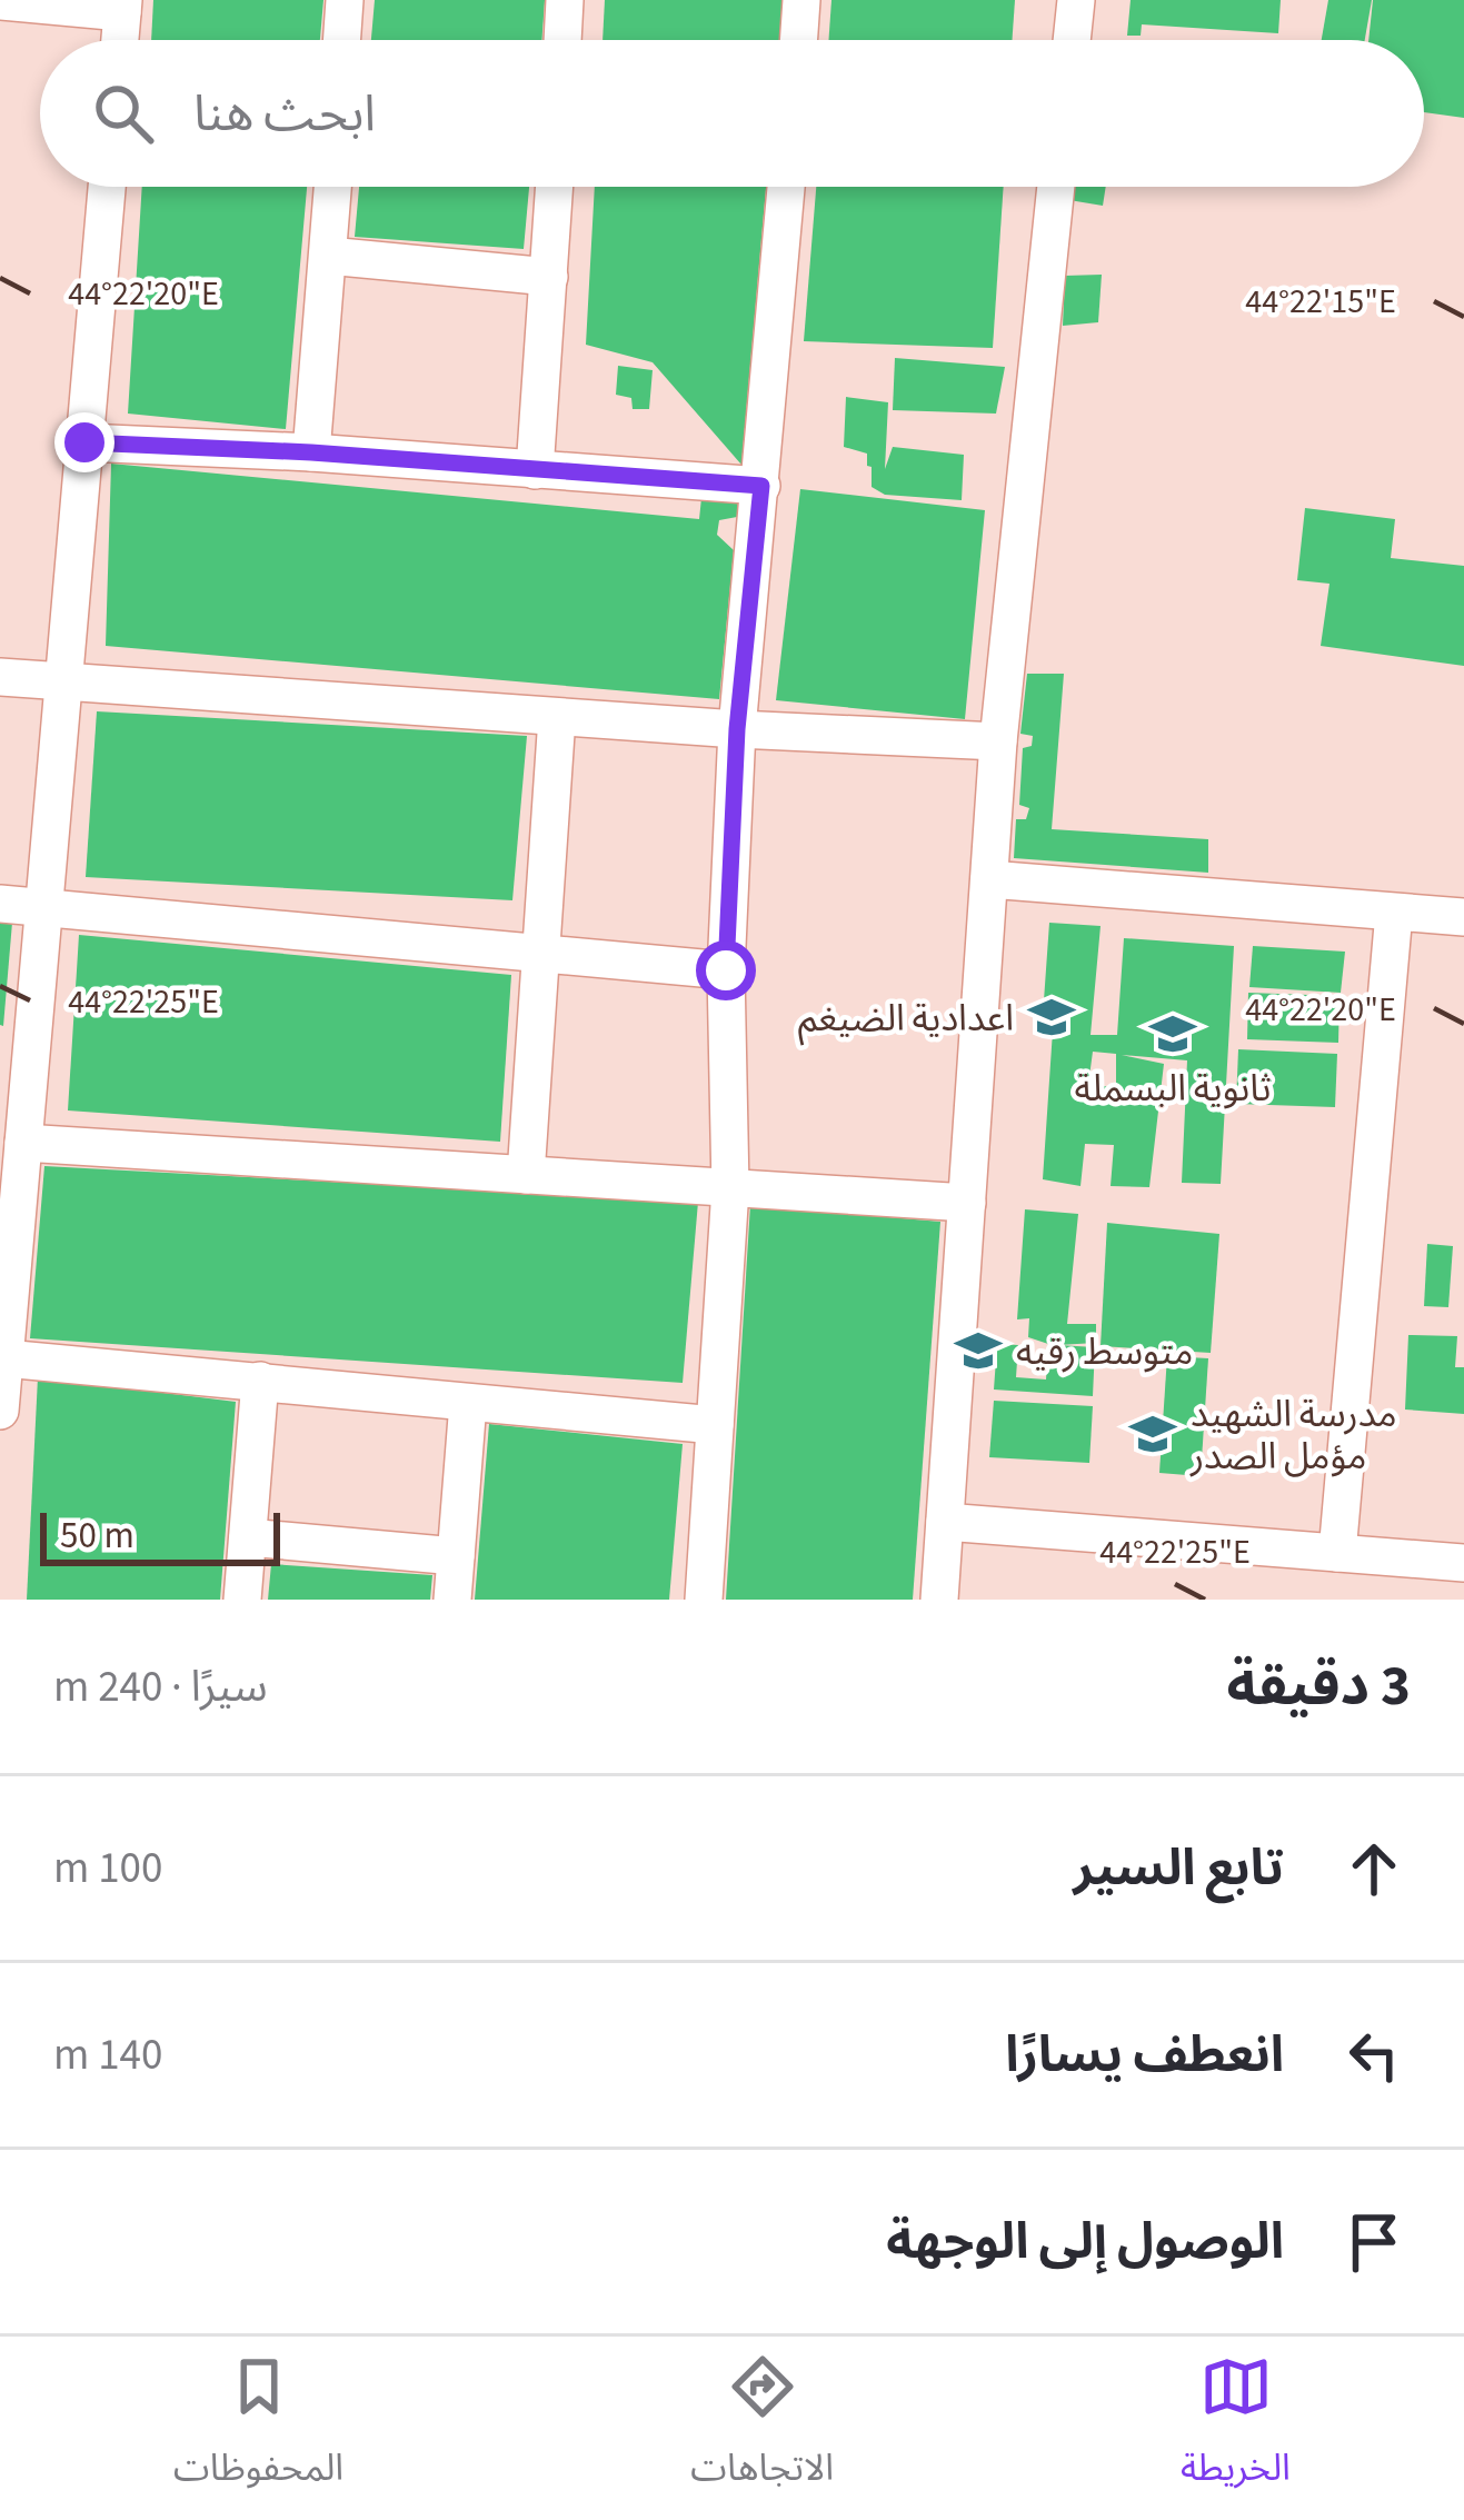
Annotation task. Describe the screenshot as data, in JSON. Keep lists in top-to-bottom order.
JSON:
{
  "places": {
    "school or university": [
      "اعدادية الضيغم",
      "ثانوية البسملة",
      "متوسط رقيه",
      "مدرسة الشهيد مؤمل الصدر"
    ]
  },
  "scale_bar": "50 m",
  "page": {
    "search": "ابحث هنا",
    "scale": "50 m",
    "heading": ["3 دقيقة", "سيرًا · 240 m"],
    "list": [
      ["تابع السير", "100 m"],
      ["انعطف يسارًا", "140 m"],
      "الوصول إلى الوجهة"
    ],
    "nav": ["الخريطة", "الاتجاهات", "المحفوظات"]
  },
  "coordinates": ["44°22'20\"E", "44°22'15\"E", "44°22'25\"E"]
}
